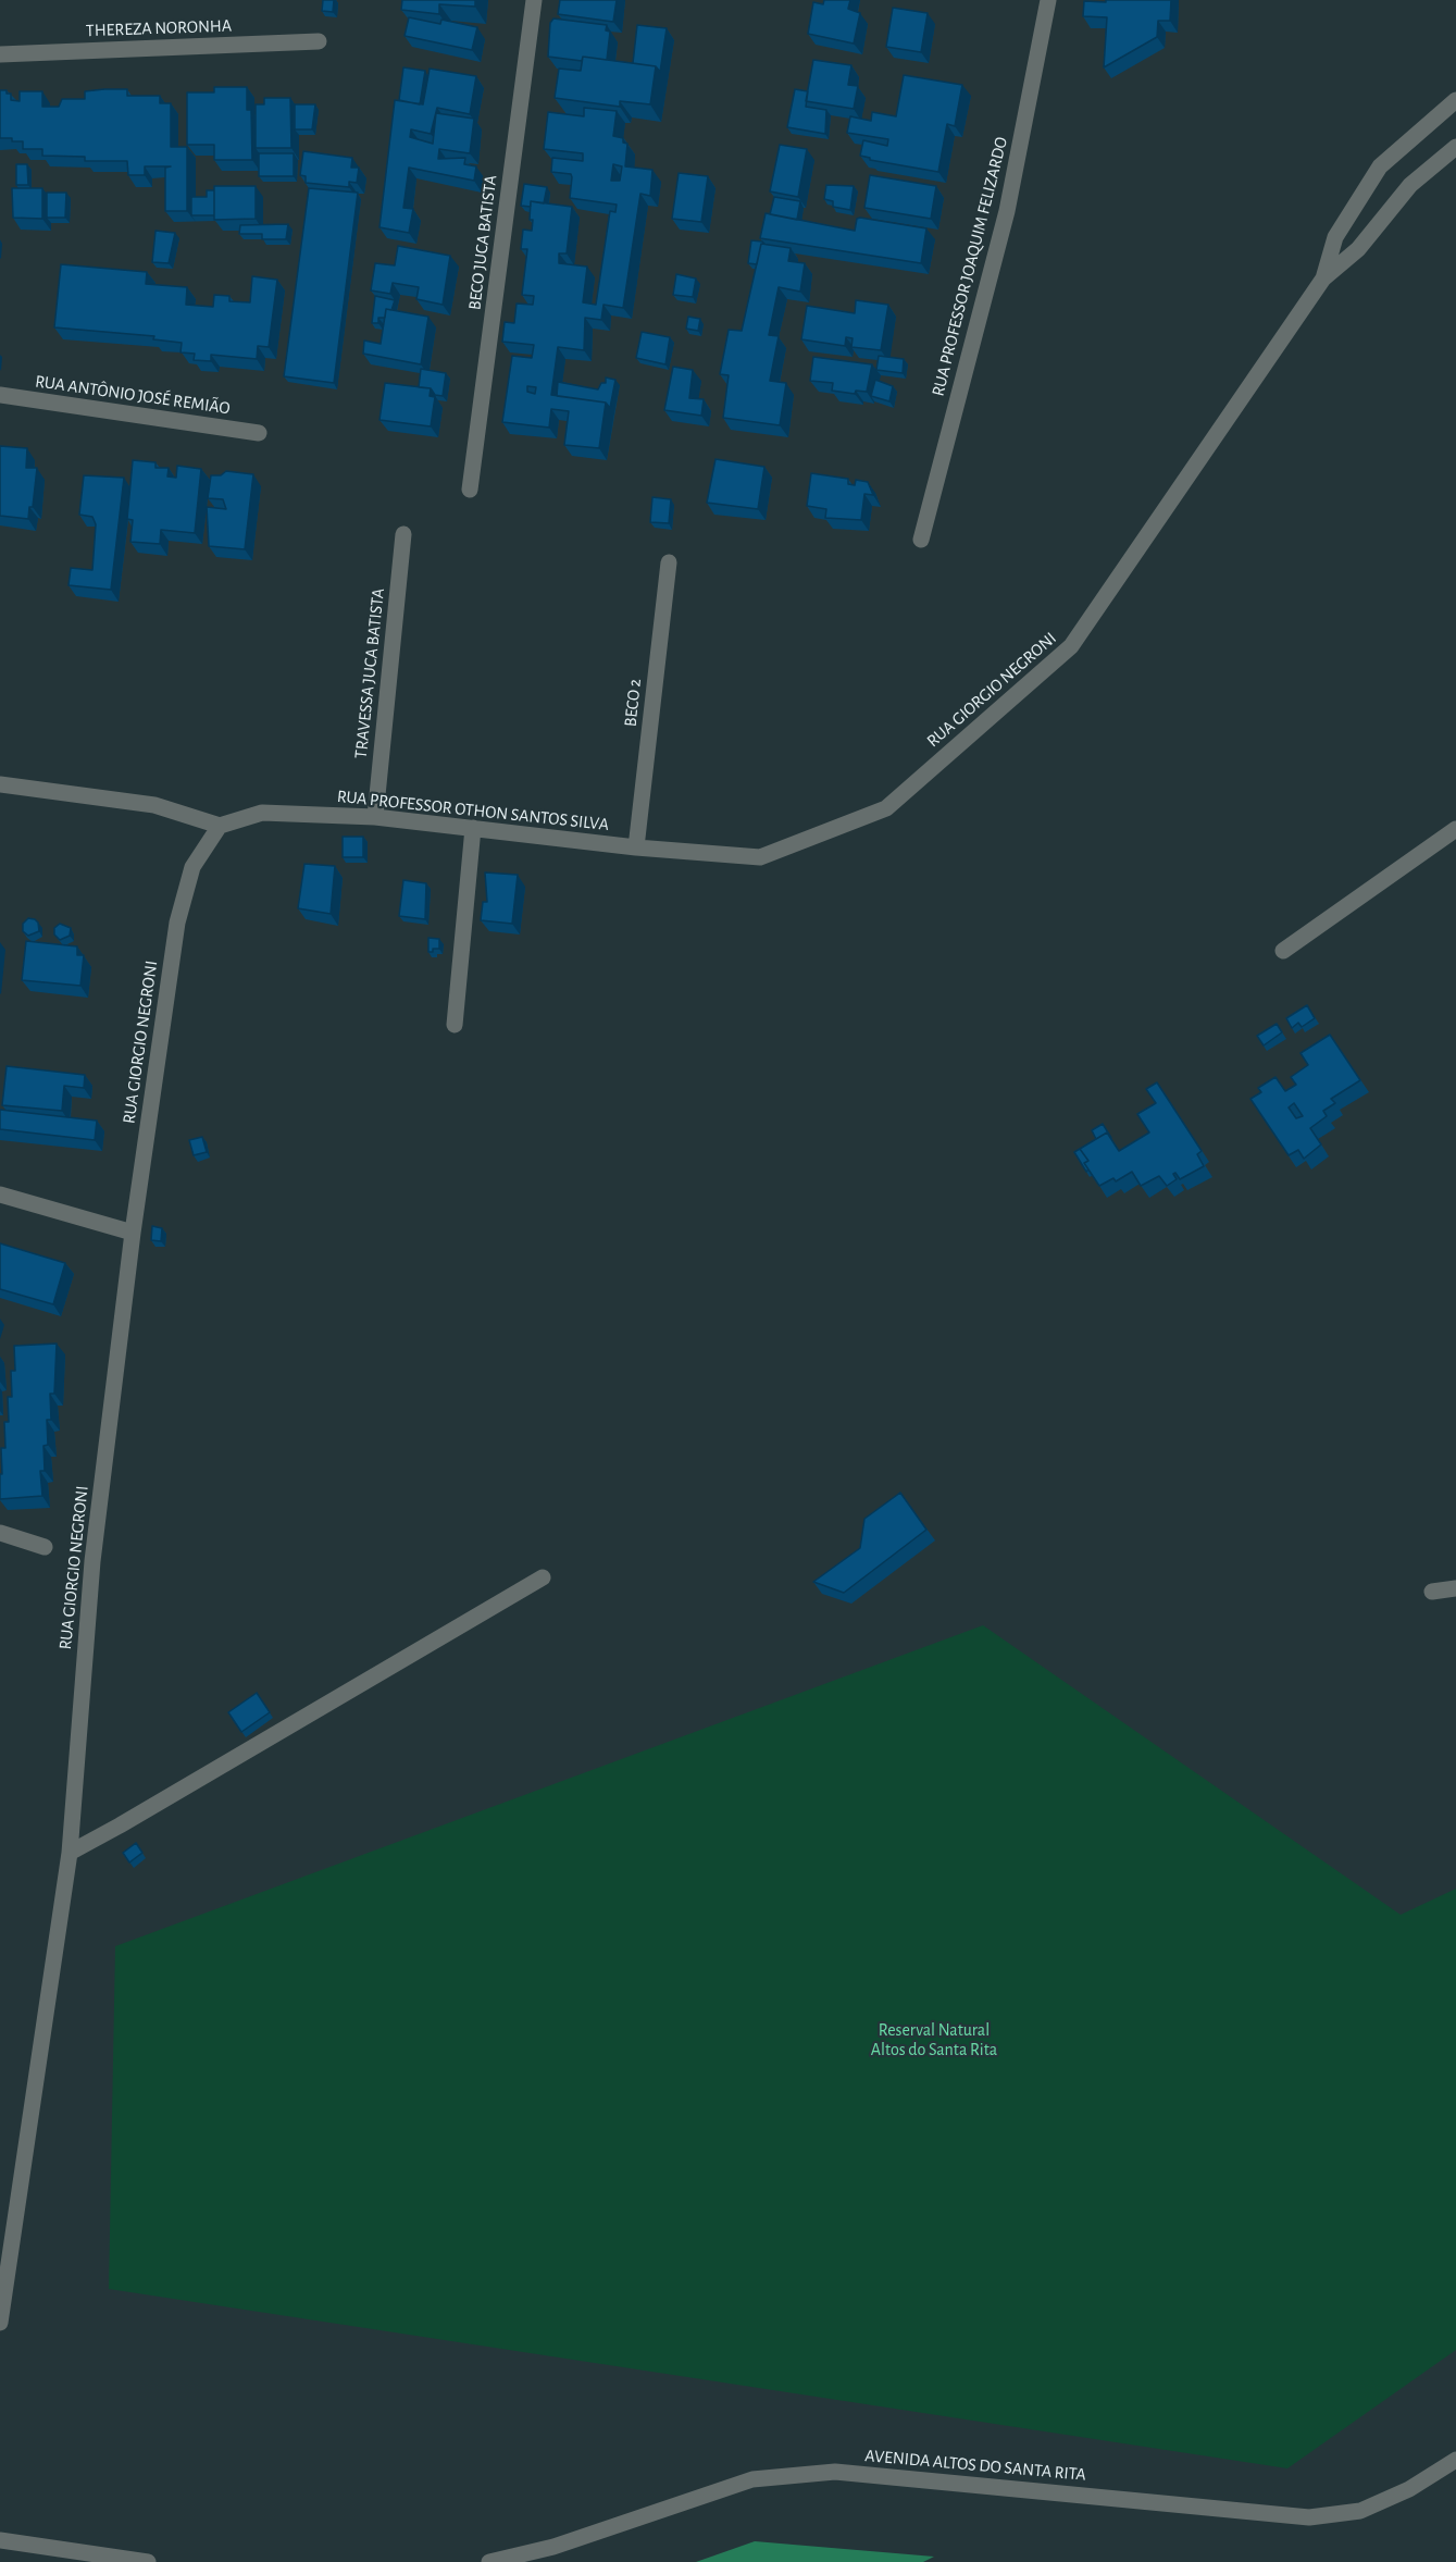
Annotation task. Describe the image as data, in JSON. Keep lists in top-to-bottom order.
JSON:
{
  "streets": {
    "street": [
      "THEREZA NORONHA",
      "BECO JUCA BATISTA",
      "RUA PROFESSOR JOAQUIM FELIZARDO",
      "RUA ANTÔNIO JOSÉ REMIÃO",
      "TRAVESSA JUCA BATISTA",
      "RUA GIORGIO NEGRONI",
      "BECO 2",
      "RUA PROFESSOR OTHON SANTOS SILVA",
      "AVENIDA ALTOS DO SANTA RITA"
    ]
  },
  "crossings": [
    ["TRAVESSA JUCA BATISTA", "RUA PROFESSOR OTHON SANTOS SILVA"],
    ["RUA GIORGIO NEGRONI", "BECO 2"],
    ["RUA GIORGIO NEGRONI", "RUA PROFESSOR OTHON SANTOS SILVA"],
    ["BECO 2", "RUA PROFESSOR OTHON SANTOS SILVA"]
  ],
  "parks": ["Reserval Natural Altos do Santa Rita"]
}
